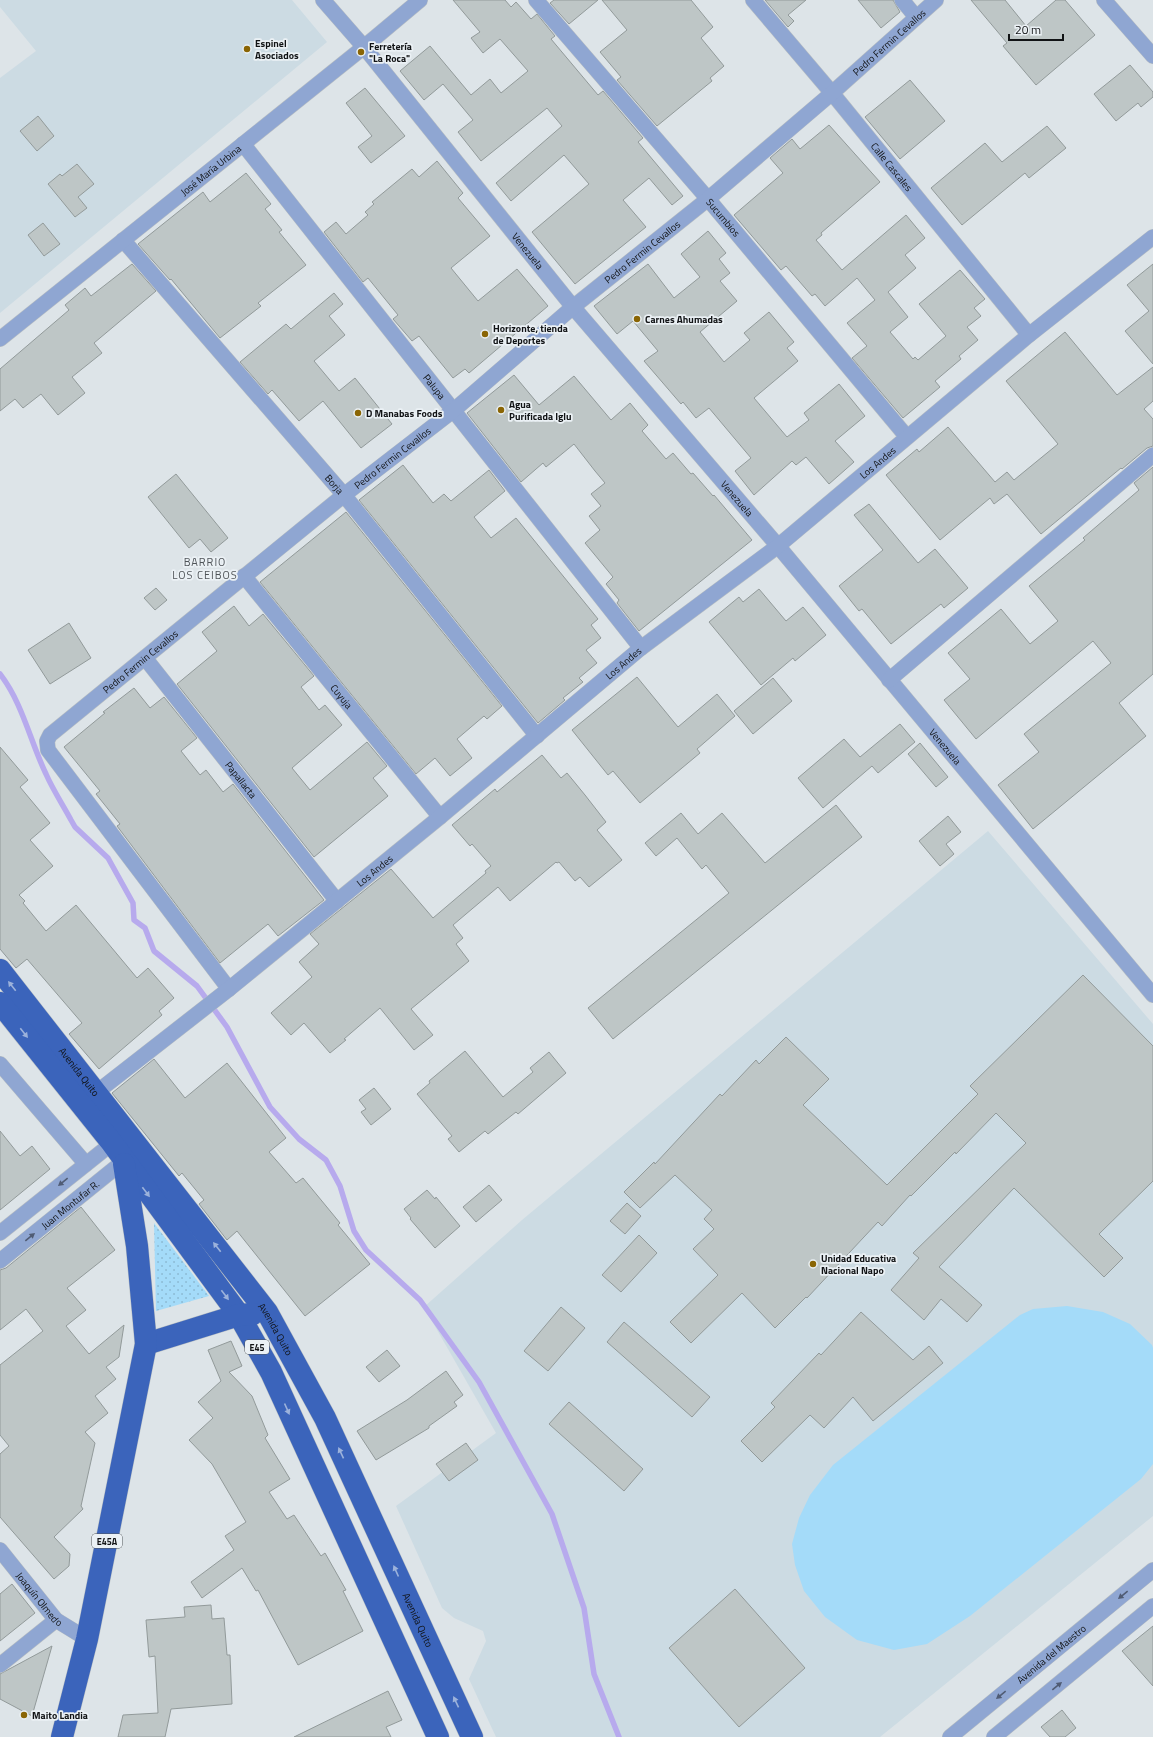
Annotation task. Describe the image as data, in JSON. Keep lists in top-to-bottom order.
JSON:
{
  "streets": {
    "highway": ["Avenida Quito", "E45", "E45A"],
    "street": [
      "Pedro Fermin Cevallos",
      "Calle Cascales",
      "José María Urbina",
      "Sucumbios",
      "Venezuela",
      "Palupa",
      "Los Andes",
      "Borja",
      "Cuyuja",
      "Papallacta",
      "Juan Montufar R.",
      "Joaquín Olmedo",
      "Avenida del Maestro"
    ]
  },
  "crossings": [
    ["Pedro Fermin Cevallos", "Calle Cascales"],
    ["Pedro Fermin Cevallos", "Sucumbios"],
    ["Pedro Fermin Cevallos", "Venezuela"],
    ["Pedro Fermin Cevallos", "Palupa"],
    ["Pedro Fermin Cevallos", "Los Andes"],
    ["Pedro Fermin Cevallos", "Borja"],
    ["Pedro Fermin Cevallos", "Cuyuja"],
    ["Pedro Fermin Cevallos", "Papallacta"],
    ["Calle Cascales", "Los Andes"],
    ["José María Urbina", "Venezuela"],
    ["José María Urbina", "Palupa"],
    ["José María Urbina", "Borja"],
    ["Sucumbios", "Los Andes"],
    ["Venezuela", "Los Andes"],
    ["Palupa", "Los Andes"],
    ["Los Andes", "Borja"],
    ["Los Andes", "Cuyuja"],
    ["Los Andes", "Papallacta"],
    ["Los Andes", "Avenida Quito"],
    ["Avenida Quito", "Juan Montufar R."],
    ["Avenida Quito", "E45A"],
    ["Juan Montufar R.", "E45A"],
    ["E45A", "Joaquín Olmedo"]
  ],
  "districts": ["BARRIO LOS CEIBOS"],
  "places": [
    "Espinel Asociados",
    "Ferretería \"La Roca\"",
    "Carnes Ahumadas",
    "Horizonte, tienda de Deportes",
    "Agua Purificada Iglu",
    "D Manabas Foods",
    "Unidad Educativa Nacional Napo",
    "Maito Landia"
  ],
  "scale_bar": "20 m"
}
